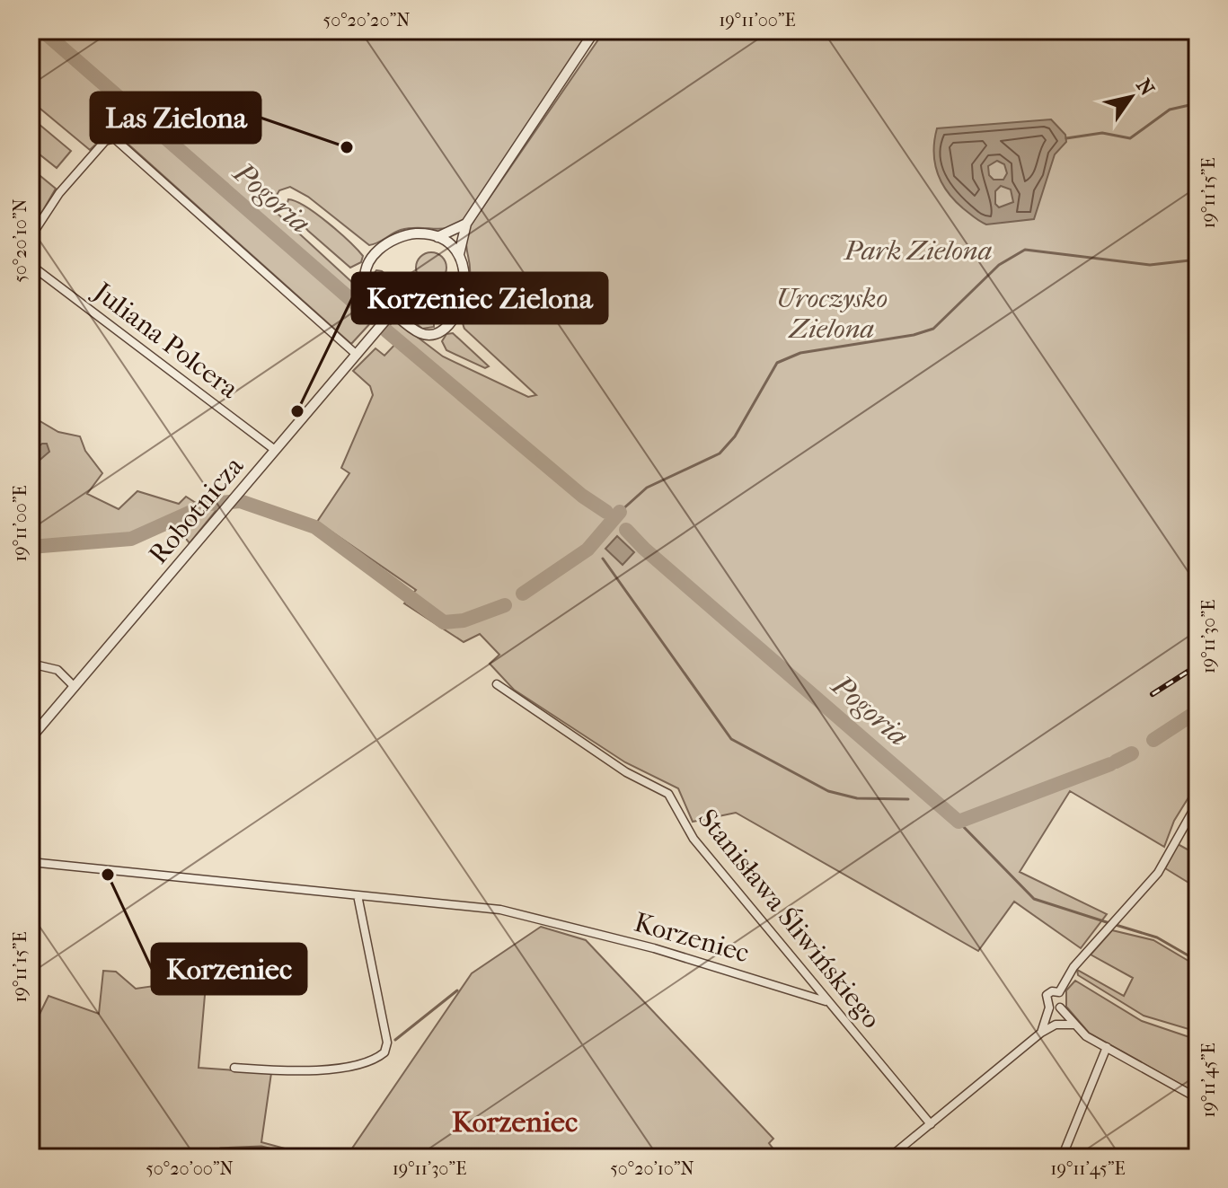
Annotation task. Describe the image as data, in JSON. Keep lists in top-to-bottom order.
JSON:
{
  "streets": {
    "street": [
      "Juliana Polcera",
      "Robotnicza",
      "Stanisława Śliwińskiego",
      "Korzeniec"
    ]
  },
  "crossings": [
    ["Juliana Polcera", "Robotnicza"],
    ["Stanisława Śliwińskiego", "Korzeniec"]
  ],
  "districts": ["Korzeniec"],
  "water": ["Pogoria"],
  "parks": ["Park Zielona", "Uroczysko Zielona"],
  "places": ["Las Zielona", "Korzeniec Zielona", "Korzeniec"],
  "north": "top right",
  "coordinates": [
    "50°20'20\"N",
    "19°11'00\"E",
    "19°11'15\"E",
    "50°20'10\"N",
    "19°11'30\"E",
    "19°11'45\"E",
    "50°20'00\"N"
  ]
}
